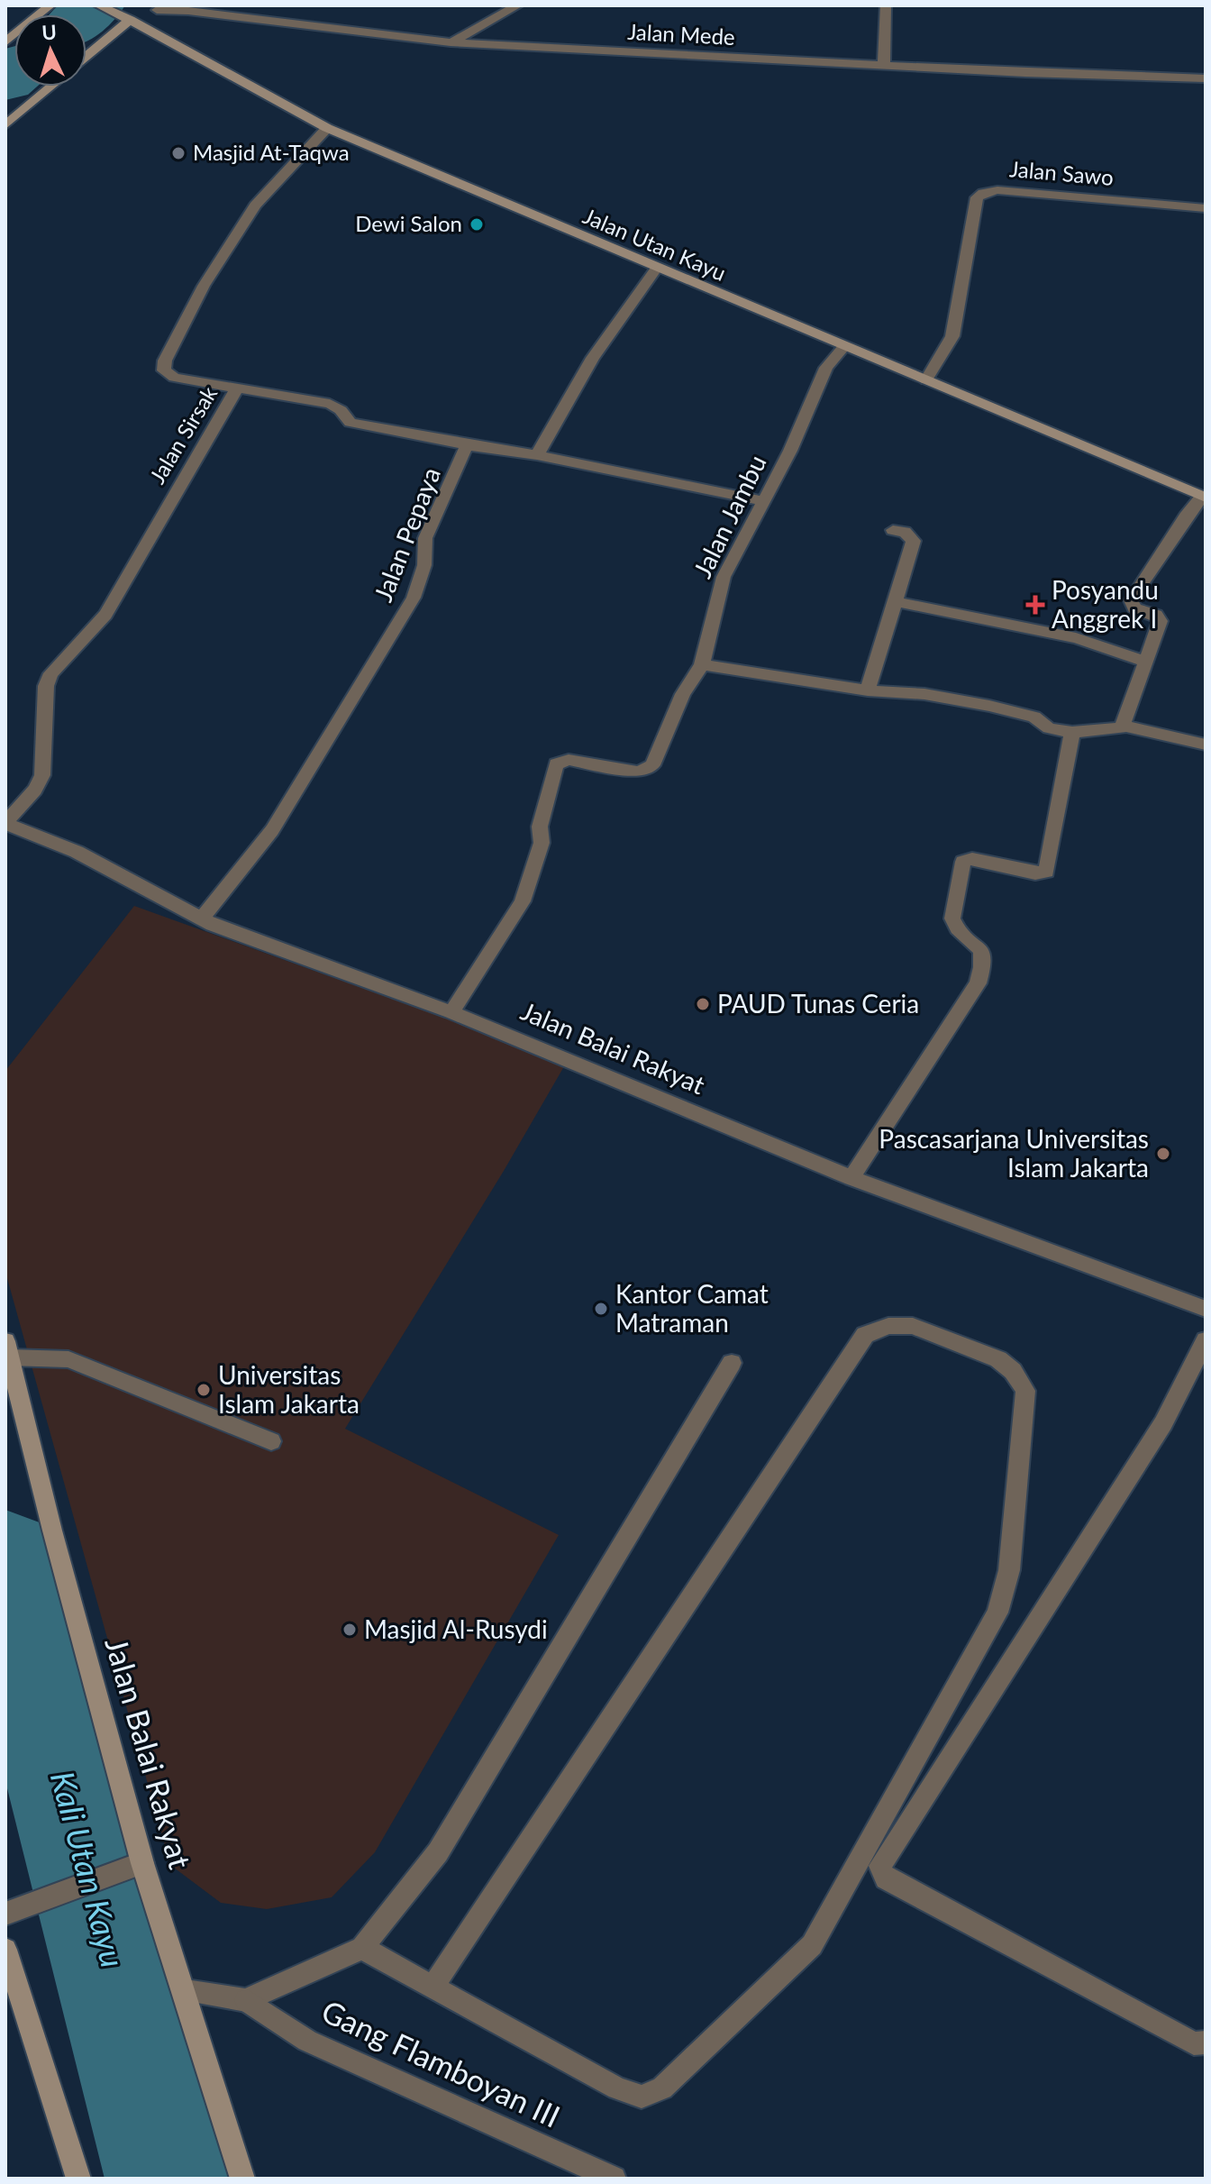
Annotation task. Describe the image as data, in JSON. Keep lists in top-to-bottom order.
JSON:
{
  "streets": {
    "street": [
      "Jalan Mede",
      "Jalan Sawo",
      "Jalan Utan Kayu",
      "Jalan Sirsak",
      "Jalan Jambu",
      "Jalan Pepaya",
      "Jalan Balai Rakyat",
      "Gang Flamboyan III"
    ]
  },
  "crossings": [
    ["Jalan Sawo", "Jalan Utan Kayu"],
    ["Jalan Utan Kayu", "Jalan Sirsak"],
    ["Jalan Utan Kayu", "Jalan Jambu"],
    ["Jalan Sirsak", "Jalan Balai Rakyat"],
    ["Jalan Jambu", "Jalan Pepaya"],
    ["Jalan Jambu", "Jalan Balai Rakyat"],
    ["Jalan Pepaya", "Jalan Balai Rakyat"]
  ],
  "water": ["Kali Utan Kayu"],
  "places": {
    "other": [
      "Masjid At-Taqwa",
      "Dewi Salon",
      "PAUD Tunas Ceria",
      "Pascasarjana Universitas Islam Jakarta",
      "Kantor Camat Matraman",
      "Universitas Islam Jakarta",
      "Masjid Al-Rusydi"
    ],
    "health": ["Posyandu Anggrek I"]
  },
  "north": "top"
}
